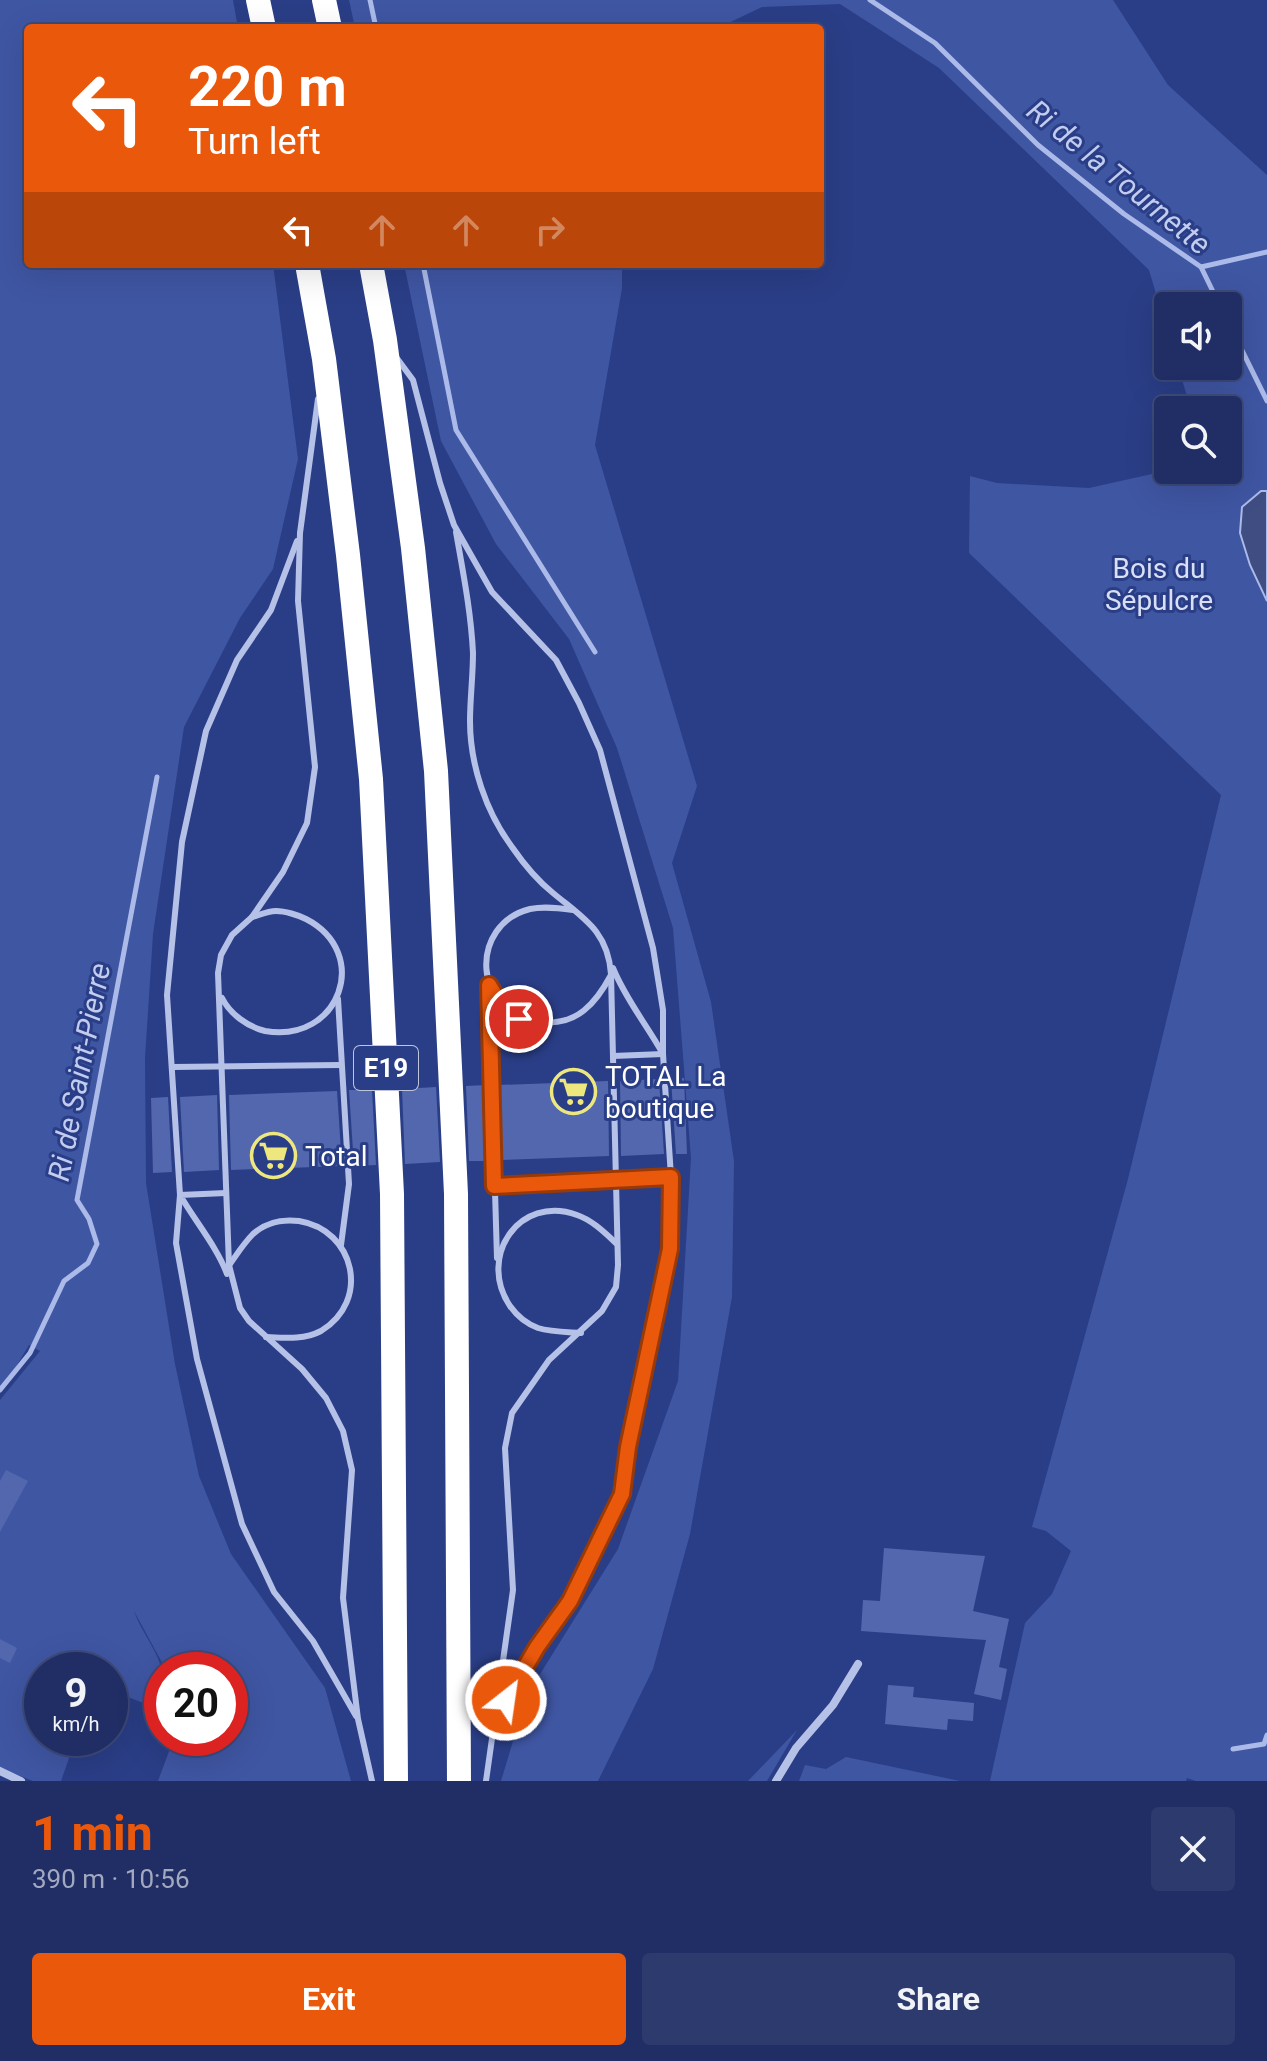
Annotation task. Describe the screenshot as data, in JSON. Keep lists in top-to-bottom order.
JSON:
{
  "streets": {
    "highway": ["E19"]
  },
  "water": ["Ri de la Tournette", "Ri de Saint-Pierre"],
  "parks": ["Bois du Sépulcre"],
  "places": {
    "supermarket": ["TOTAL La boutique", "Total"]
  },
  "page": {
    "turn": ["220 m", "Turn left"],
    "speed": "9 km/h",
    "limit": "20",
    "heading": ["1 min", "390 m · 10:56"],
    "buttons": ["Exit", "Share"]
  }
}
